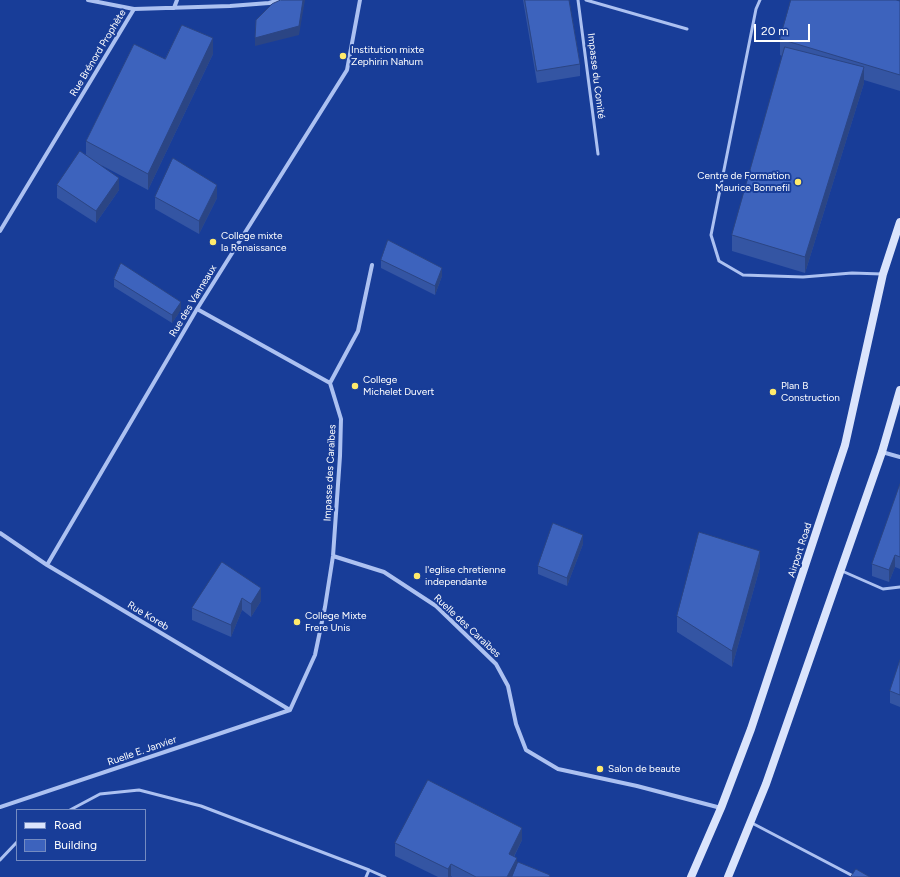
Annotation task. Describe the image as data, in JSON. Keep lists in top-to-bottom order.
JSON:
{
  "streets": {
    "main road": ["Airport Road"],
    "street": [
      "Rue Brénord Prophète",
      "Rue des Vanneaux",
      "Impasse des Caraïbes",
      "Rue Koreb",
      "Ruelle des Caraïbes",
      "Ruelle E. Janvier"
    ],
    "lane": ["Impasse du Comité"]
  },
  "crossings": [
    ["Rue des Vanneaux", "Rue Koreb"],
    ["Impasse des Caraïbes", "Rue Koreb"],
    ["Impasse des Caraïbes", "Ruelle des Caraïbes"],
    ["Impasse des Caraïbes", "Ruelle E. Janvier"],
    ["Airport Road", "Ruelle des Caraïbes"],
    ["Rue Koreb", "Ruelle E. Janvier"]
  ],
  "places": [
    "Institution mixte Zephirin Nahum",
    "Centre de Formation Maurice Bonnefil",
    "College mixte la Renaissance",
    "College Michelet Duvert",
    "Plan B Construction",
    "l'eglise chretienne independante",
    "College Mixte Frere Unis",
    "Salon de beaute"
  ],
  "legend": ["Road", "Building"],
  "scale_bar": "20 m"
}
